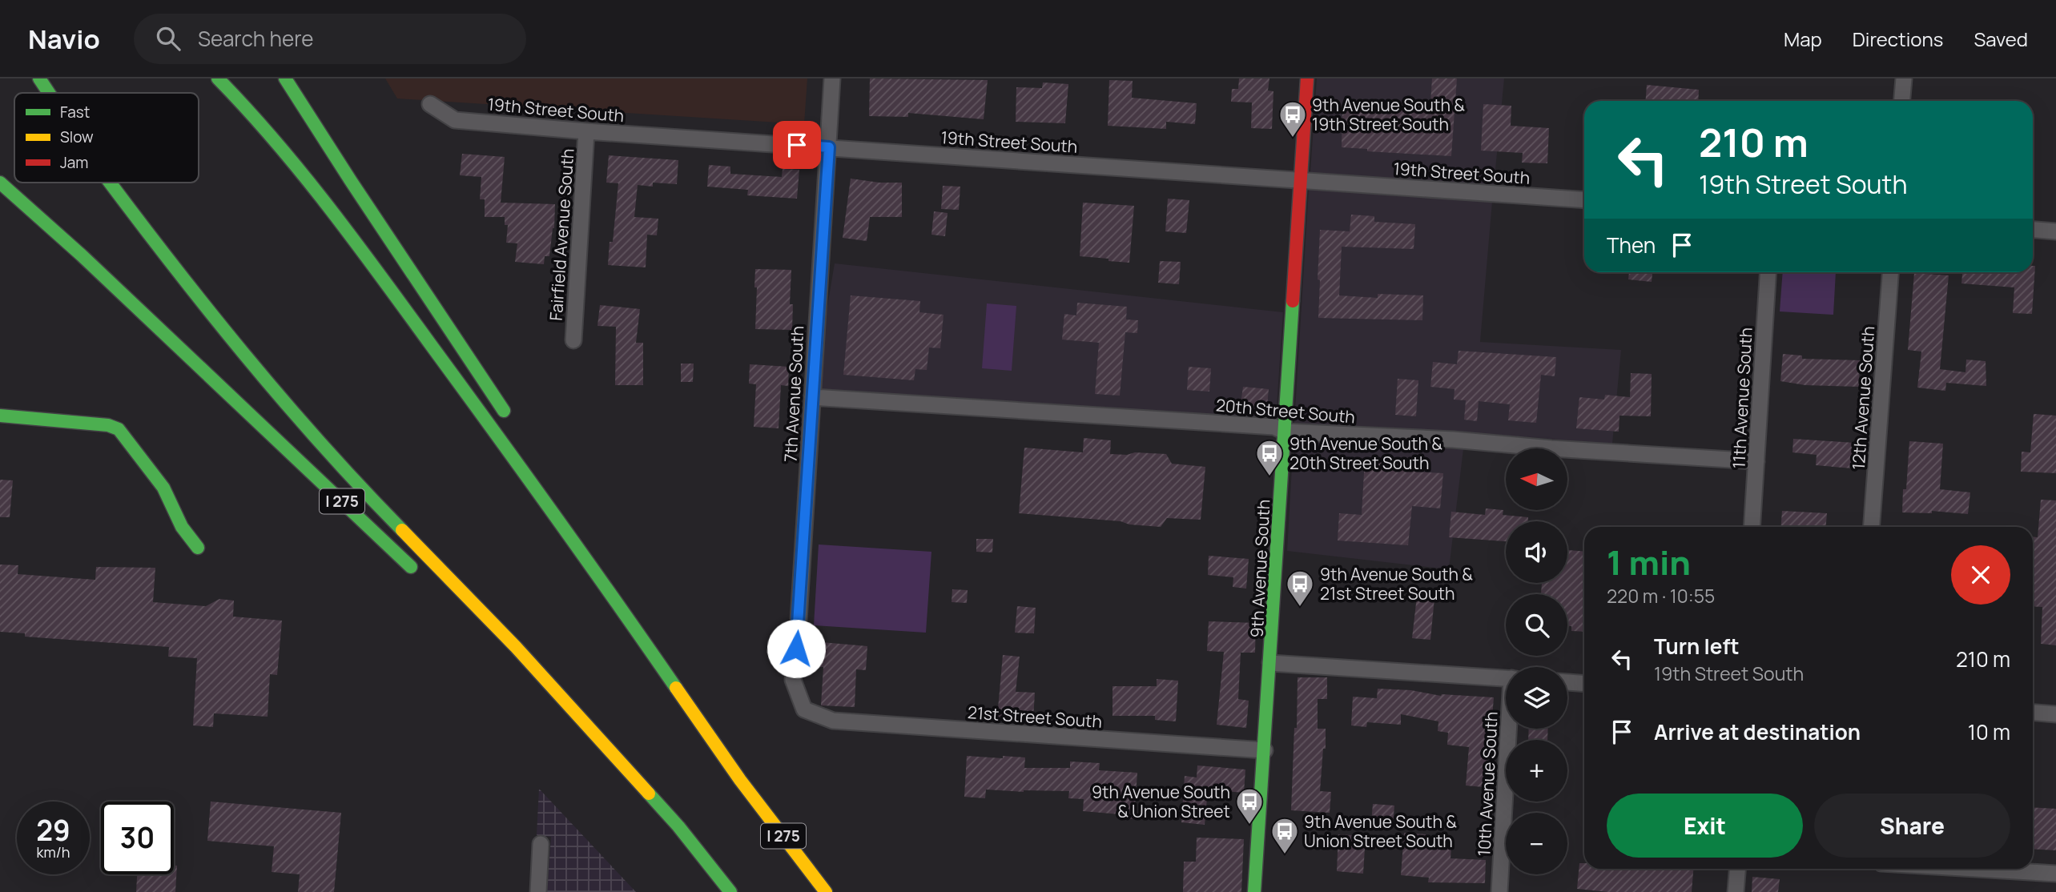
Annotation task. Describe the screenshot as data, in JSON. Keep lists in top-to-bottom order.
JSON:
{
  "streets": {
    "main road": ["I 275", "9th Avenue South"],
    "street": [
      "19th Street South",
      "Fairfield Avenue South",
      "7th Avenue South",
      "11th Avenue South",
      "12th Avenue South",
      "20th Street South",
      "21st Street South",
      "10th Avenue South"
    ]
  },
  "crossings": [
    ["19th Street South", "Fairfield Avenue South"],
    ["19th Street South", "7th Avenue South"],
    ["19th Street South", "9th Avenue South"],
    ["7th Avenue South", "20th Street South"],
    ["7th Avenue South", "21st Street South"],
    ["11th Avenue South", "20th Street South"],
    ["20th Street South", "9th Avenue South"],
    ["9th Avenue South", "21st Street South"]
  ],
  "places": {
    "bus stop": [
      "9th Avenue South & 19th Street South",
      "9th Avenue South & 20th Street South",
      "9th Avenue South & 21st Street South",
      "9th Avenue South & Union Street",
      "9th Avenue South & Union Street South"
    ]
  },
  "legend": ["Fast", "Slow", "Jam"],
  "north": "left",
  "page": {
    "header": "Navio",
    "search": "Search here",
    "nav": ["Map", "Directions", "Saved"],
    "turn": ["210 m", "19th Street South"],
    "then": "Then",
    "map_buttons": ["+", "−"],
    "heading": ["1 min", "220 m · 10:55"],
    "list": [
      {
        "name": "Turn left",
        "note": "19th Street South",
        "value": "210 m"
      },
      {
        "name": "Arrive at destination",
        "value": "10 m"
      }
    ],
    "buttons": ["Exit", "Share"],
    "speed": "29 km/h",
    "limit": "30"
  }
}
